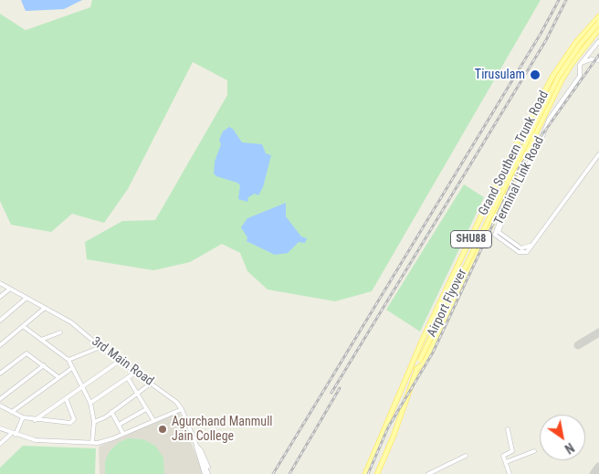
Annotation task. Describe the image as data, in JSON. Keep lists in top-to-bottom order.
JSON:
{
  "streets": {
    "main road": ["Grand Southern Trunk Road", "SHU88", "Airport Flyover"],
    "street": ["Terminal Link Road", "3rd Main Road"]
  },
  "crossings": [
    ["SHU88", "Airport Flyover"]
  ],
  "places": ["Tirusulam", "Agurchand Manmull Jain College"],
  "north": "bottom right"
}
